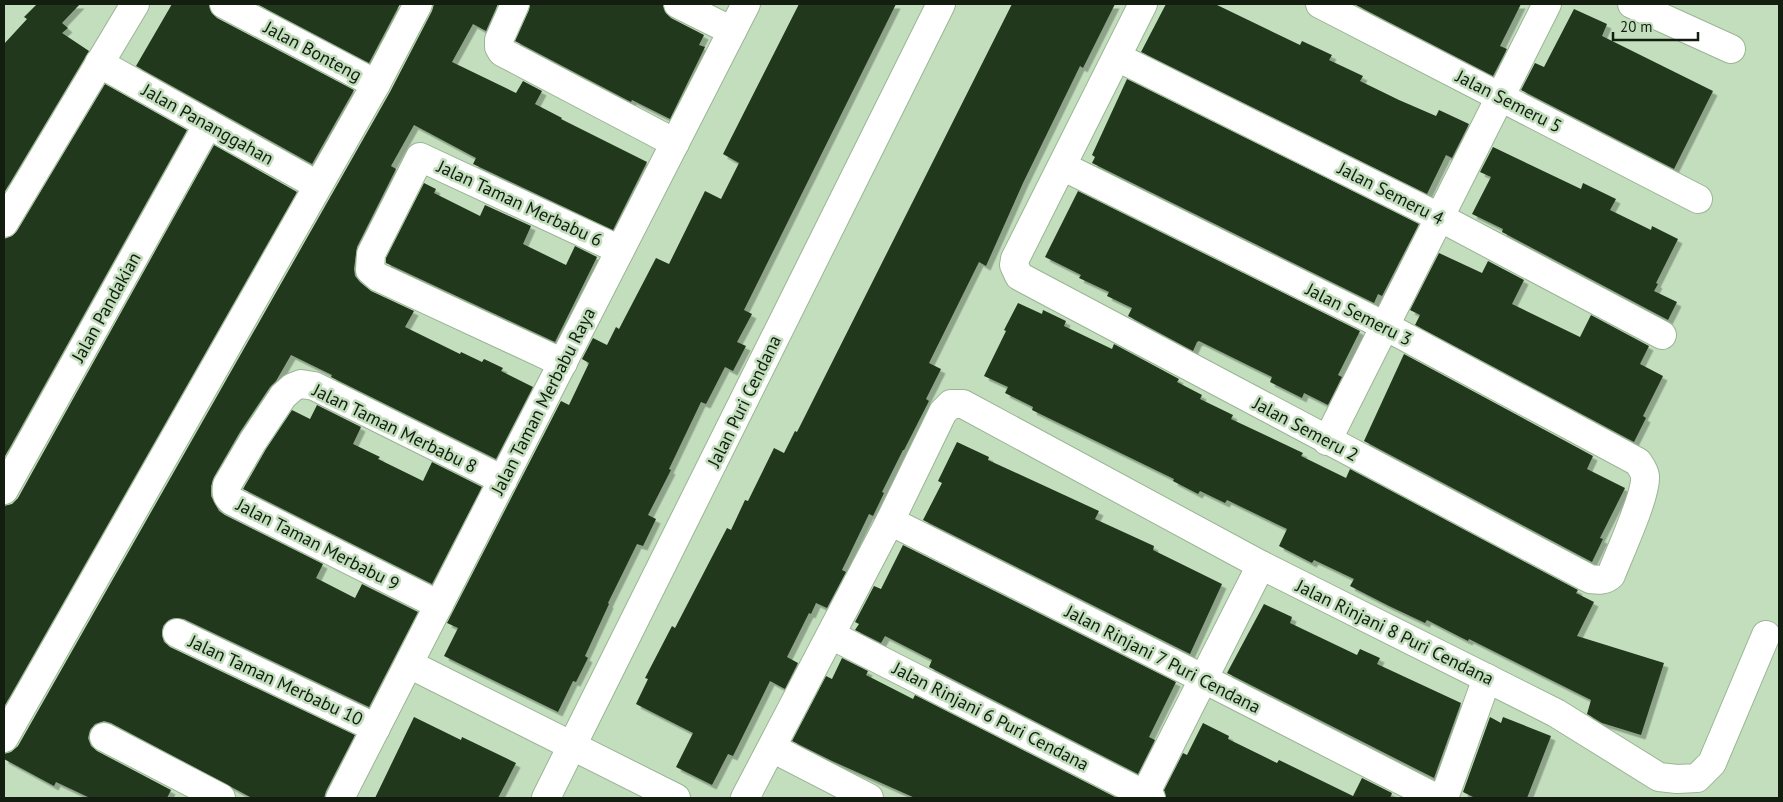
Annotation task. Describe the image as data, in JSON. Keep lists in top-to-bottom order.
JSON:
{
  "streets": {
    "street": [
      "Jalan Bonteng",
      "Jalan Semeru 5",
      "Jalan Pananggahan",
      "Jalan Semeru 4",
      "Jalan Taman Merbabu 6",
      "Jalan Pandakian",
      "Jalan Semeru 3",
      "Jalan Taman Merbabu Raya",
      "Jalan Puri Cendana",
      "Jalan Taman Merbabu 8",
      "Jalan Semeru 2",
      "Jalan Taman Merbabu 9",
      "Jalan Rinjani 8 Puri Cendana",
      "Jalan Rinjani 7 Puri Cendana",
      "Jalan Taman Merbabu 10",
      "Jalan Rinjani 6 Puri Cendana"
    ]
  },
  "crossings": [
    ["Jalan Pananggahan", "Jalan Pandakian"],
    ["Jalan Semeru 4", "Jalan Semeru 2"],
    ["Jalan Taman Merbabu 6", "Jalan Taman Merbabu Raya"],
    ["Jalan Semeru 3", "Jalan Semeru 2"],
    ["Jalan Taman Merbabu Raya", "Jalan Taman Merbabu 8"],
    ["Jalan Taman Merbabu Raya", "Jalan Taman Merbabu 9"],
    ["Jalan Taman Merbabu Raya", "Jalan Taman Merbabu 10"],
    ["Jalan Taman Merbabu 8", "Jalan Taman Merbabu 9"],
    ["Jalan Rinjani 8 Puri Cendana", "Jalan Rinjani 7 Puri Cendana"]
  ],
  "scale_bar": "20 m"
}
